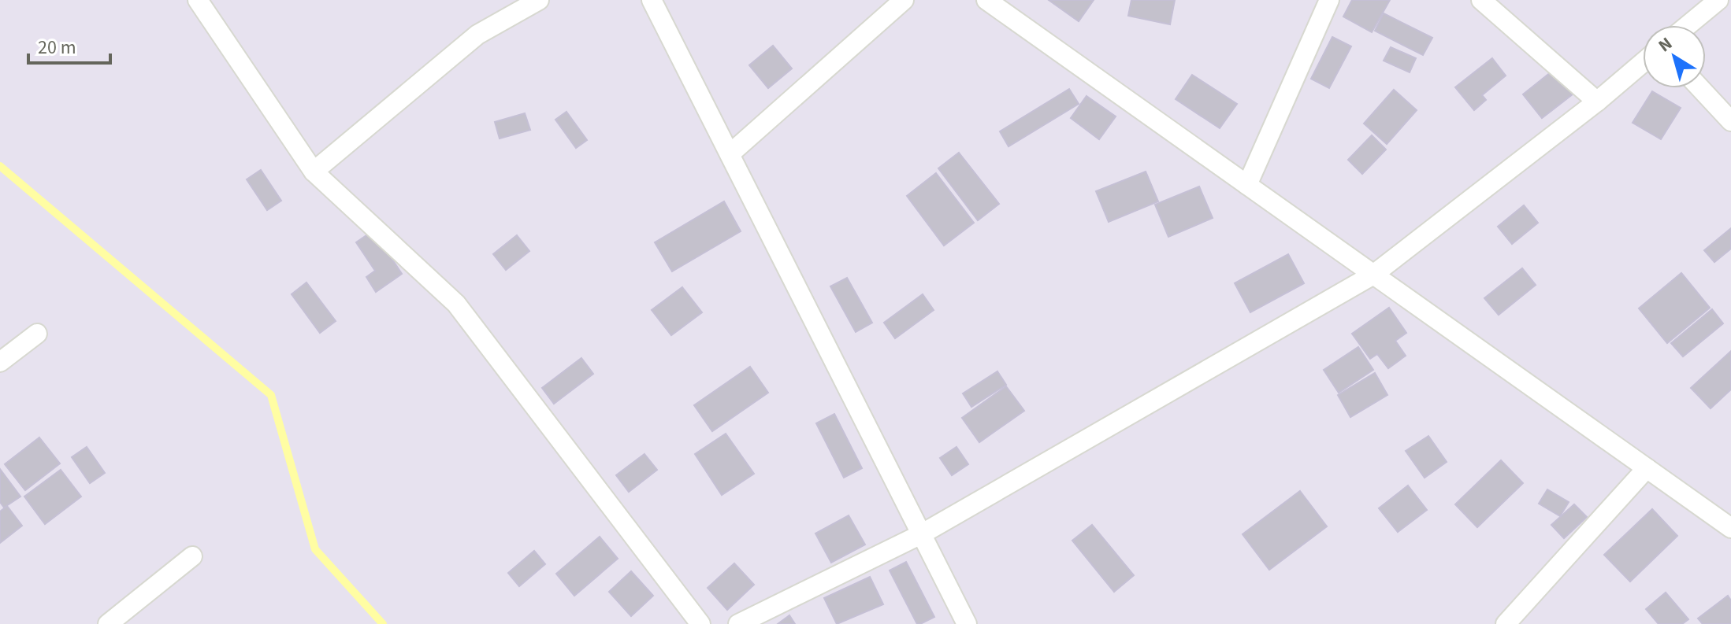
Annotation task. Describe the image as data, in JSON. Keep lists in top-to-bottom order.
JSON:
{
  "scale_bar": "20 m",
  "north": "top left"
}
